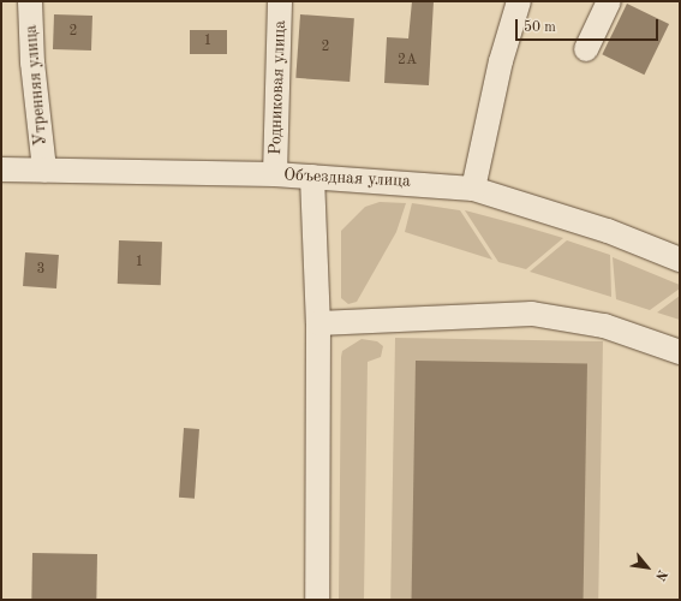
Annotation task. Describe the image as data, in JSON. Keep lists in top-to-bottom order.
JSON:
{
  "streets": {
    "street": ["Утренняя улица", "Родниковая улица", "Объездная улица"]
  },
  "crossings": [
    ["Утренняя улица", "Объездная улица"],
    ["Родниковая улица", "Объездная улица"]
  ],
  "house_numbers": [
    "2",
    "1",
    "2",
    "2А",
    "1",
    "3"
  ],
  "scale_bar": "50 m",
  "north": "bottom right"
}
